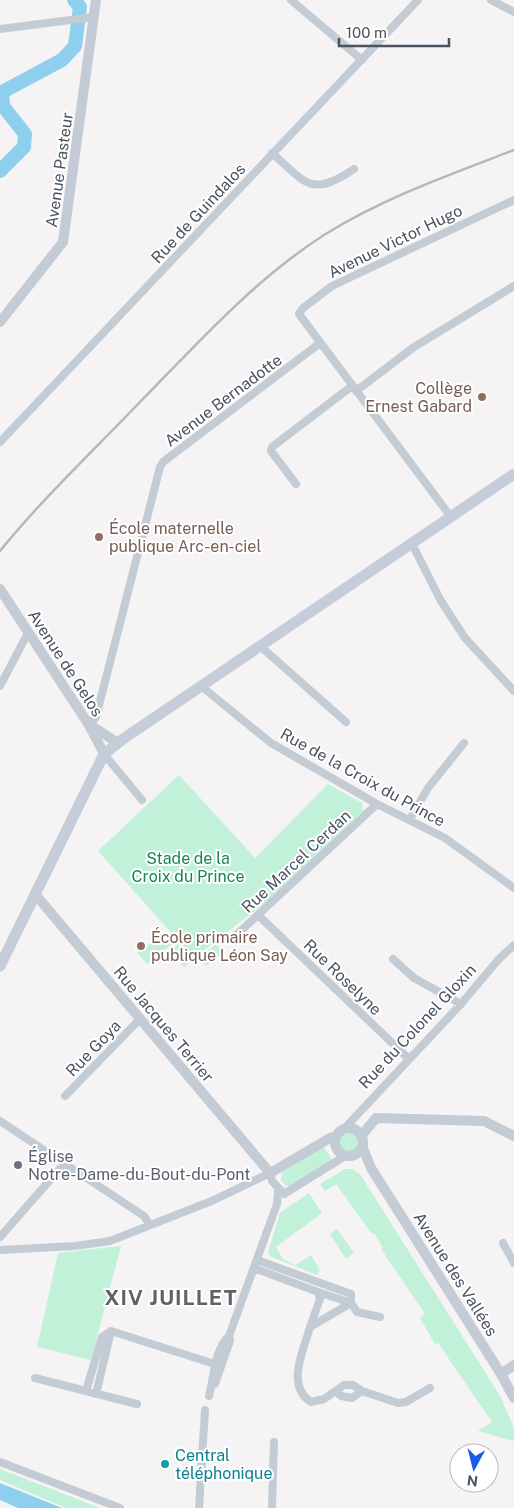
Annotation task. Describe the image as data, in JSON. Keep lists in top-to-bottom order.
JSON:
{
  "streets": {
    "street": [
      "Avenue Pasteur",
      "Rue de Guindalos",
      "Avenue Victor Hugo",
      "Avenue Bernadotte",
      "Avenue de Gelos",
      "Rue de la Croix du Prince",
      "Rue Marcel Cerdan",
      "Rue Roselyne",
      "Rue Jacques Terrier",
      "Rue du Colonel Gloxin",
      "Rue Goya",
      "Avenue des Vallées"
    ]
  },
  "crossings": [
    ["Avenue Victor Hugo", "Avenue Bernadotte"],
    ["Avenue Bernadotte", "Avenue de Gelos"],
    ["Rue de la Croix du Prince", "Rue Marcel Cerdan"],
    ["Rue Marcel Cerdan", "Rue Roselyne"],
    ["Rue Roselyne", "Rue du Colonel Gloxin"],
    ["Rue Jacques Terrier", "Rue du Colonel Gloxin"],
    ["Rue Jacques Terrier", "Rue Goya"]
  ],
  "districts": ["XIV JUILLET"],
  "parks": ["Stade de la Croix du Prince"],
  "places": [
    "Collège Ernest Gabard",
    "École maternelle publique Arc-en-ciel",
    "École primaire publique Léon Say",
    "Église Notre-Dame-du-Bout-du-Pont",
    "Central téléphonique"
  ],
  "scale_bar": "100 m",
  "north": "bottom"
}
